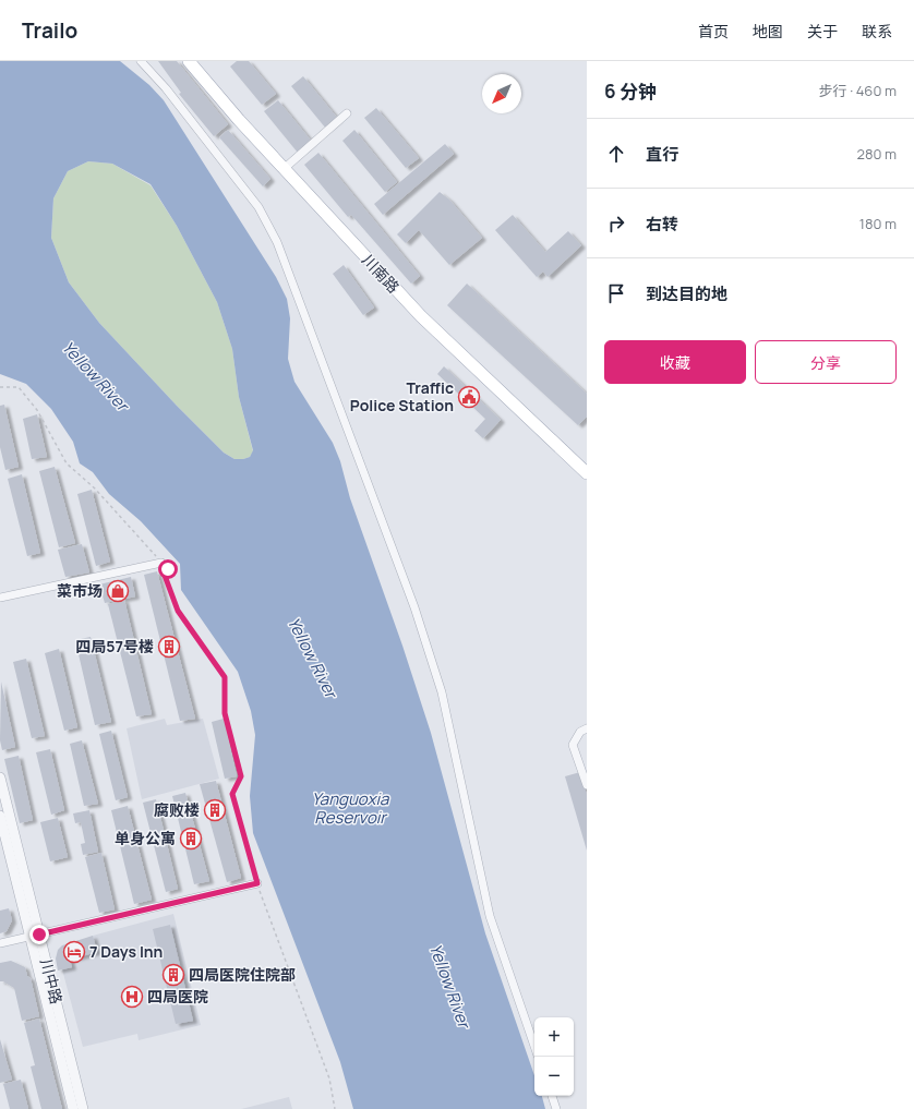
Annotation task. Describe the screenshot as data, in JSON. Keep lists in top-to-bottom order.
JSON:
{
  "streets": {
    "main road": ["川南路"],
    "street": ["川中路"]
  },
  "water": ["Yellow River", "Yanguoxia Reservoir"],
  "places": {
    "public building": ["Traffic Police Station"],
    "shop": ["菜市场"],
    "building": [
      "四局57号楼",
      "腐败楼",
      "单身公寓",
      "四局医院住院部"
    ],
    "hotel": ["7 Days Inn"],
    "hospital": ["四局医院"]
  },
  "north": "bottom left",
  "page": {
    "header": "Trailo",
    "nav": [
      "首页",
      "地图",
      "关于",
      "联系"
    ],
    "heading": ["6 分钟", "步行 · 460 m"],
    "list": [
      ["直行", "280 m"],
      ["右转", "180 m"],
      "到达目的地"
    ],
    "buttons": ["收藏", "分享"],
    "map_buttons": ["+", "−"]
  }
}
